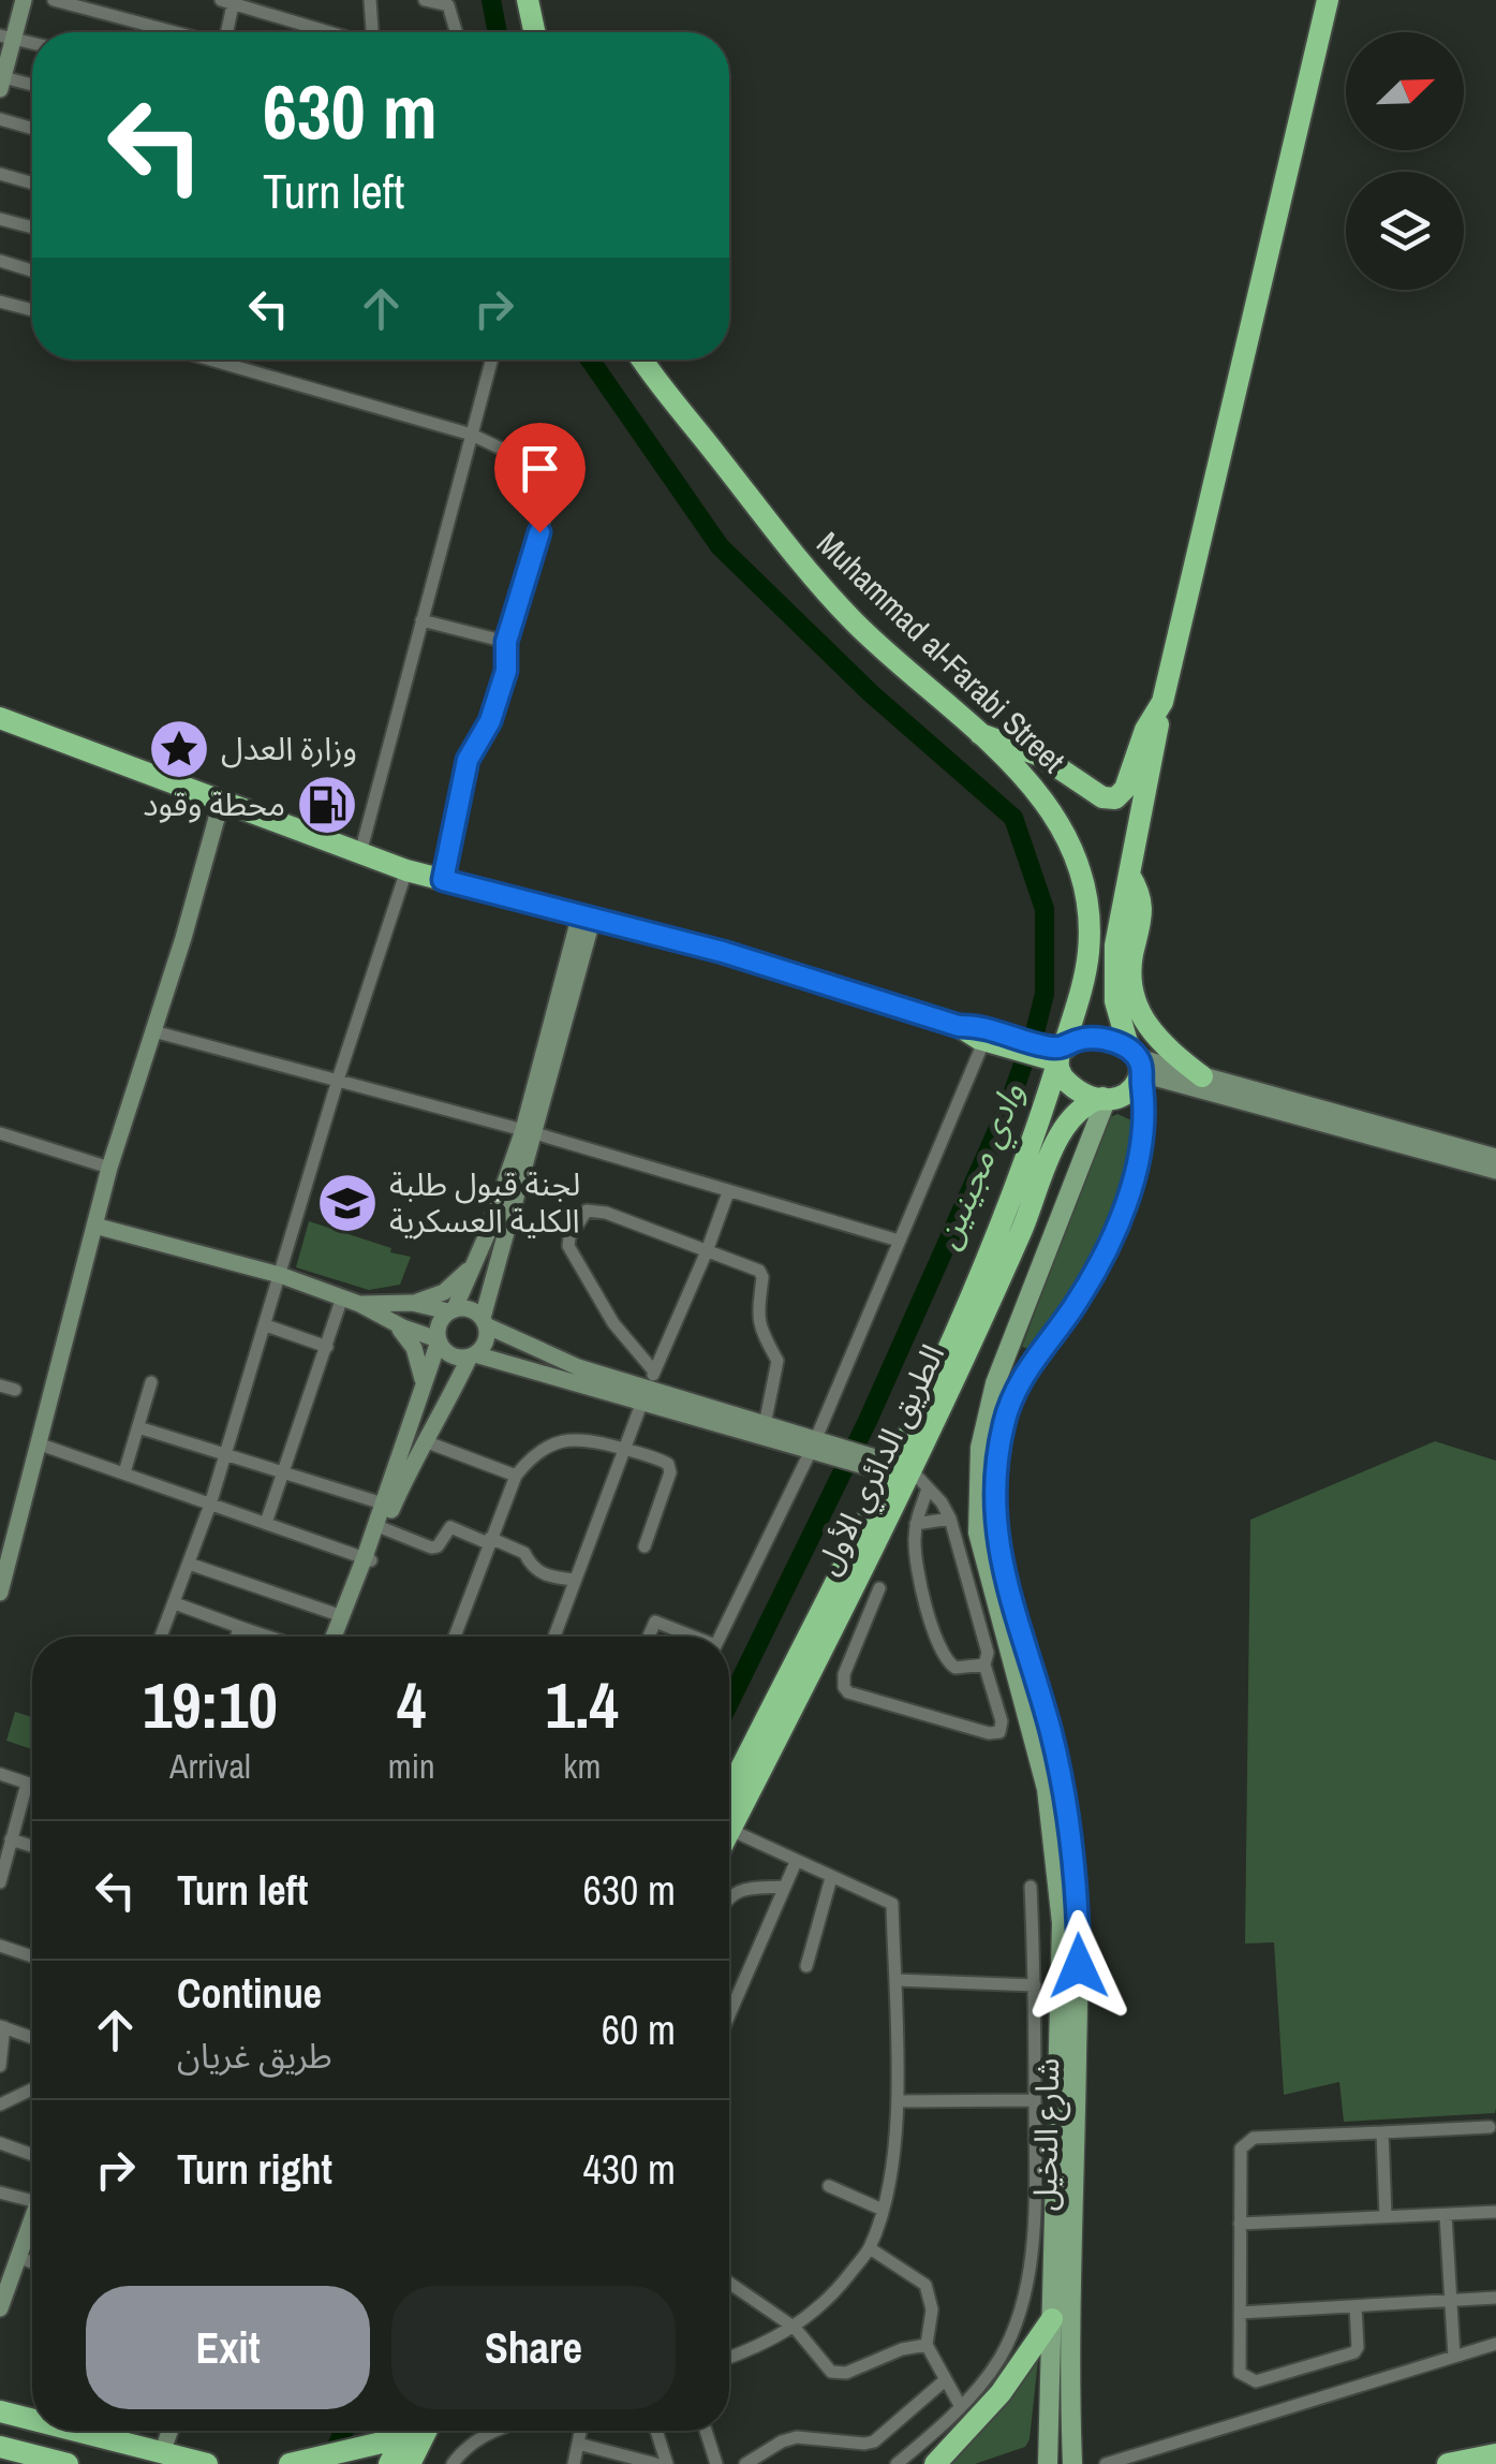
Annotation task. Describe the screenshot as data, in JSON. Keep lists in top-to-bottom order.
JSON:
{
  "streets": {
    "highway": ["Muhammad al-Farabi Street", "الطريق الدائري الأول"],
    "main road": ["شارع النخيل"]
  },
  "crossings": [
    ["Muhammad al-Farabi Street", "الطريق الدائري الأول"]
  ],
  "water": ["وادي مجينين"],
  "places": {
    "place": ["وزارة العدل"],
    "fuel station": ["محطة وقود"],
    "school or university": ["لجنة قبول طلبة الكلية العسكرية"]
  },
  "north": "top right",
  "page": {
    "turn": ["630 m", "Turn left"],
    "eta": [
      "19:10",
      "Arrival",
      "4",
      "min",
      "1.4",
      "km"
    ],
    "list": [
      {
        "name": "Turn left",
        "value": "630 m"
      },
      {
        "name": "Continue",
        "note": "طريق غريان",
        "value": "60 m"
      },
      {
        "name": "Turn right",
        "value": "430 m"
      }
    ],
    "buttons": ["Exit", "Share"]
  }
}
